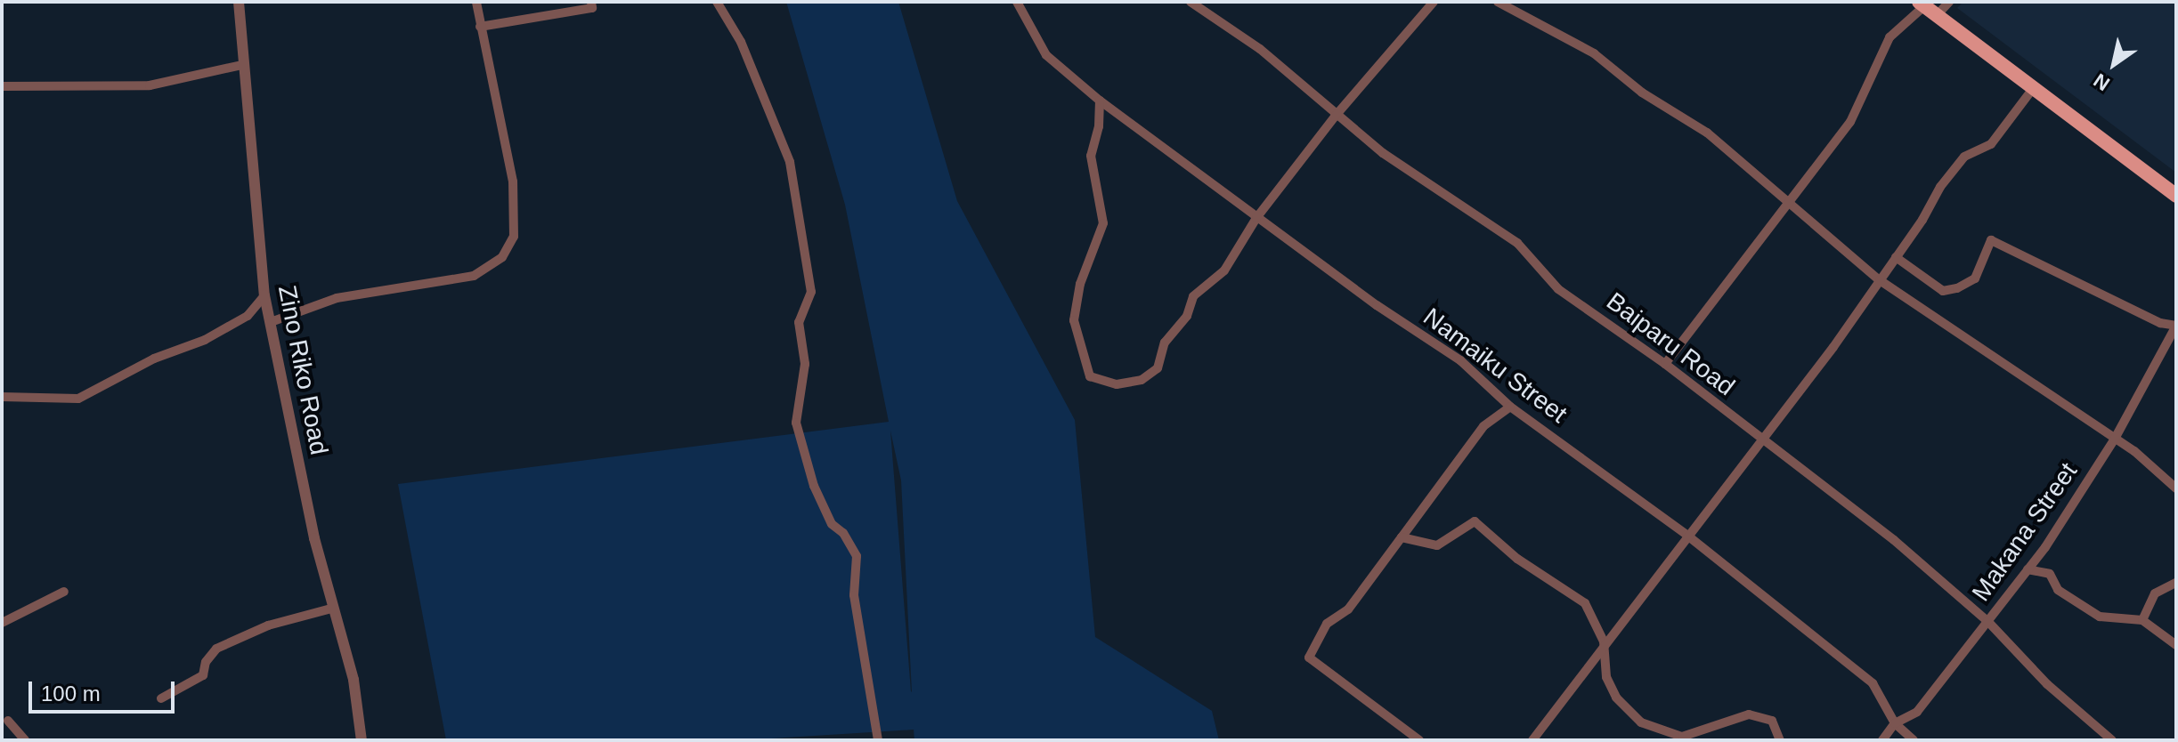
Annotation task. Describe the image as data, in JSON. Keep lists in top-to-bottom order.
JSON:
{
  "streets": {
    "street": [
      "Baiparu Road",
      "Namaiku Street",
      "Zino Riko Road",
      "Makana Street"
    ]
  },
  "crossings": [
    ["Baiparu Road", "Makana Street"],
    ["Namaiku Street", "Makana Street"]
  ],
  "scale_bar": "100 m",
  "north": "bottom left"
}
